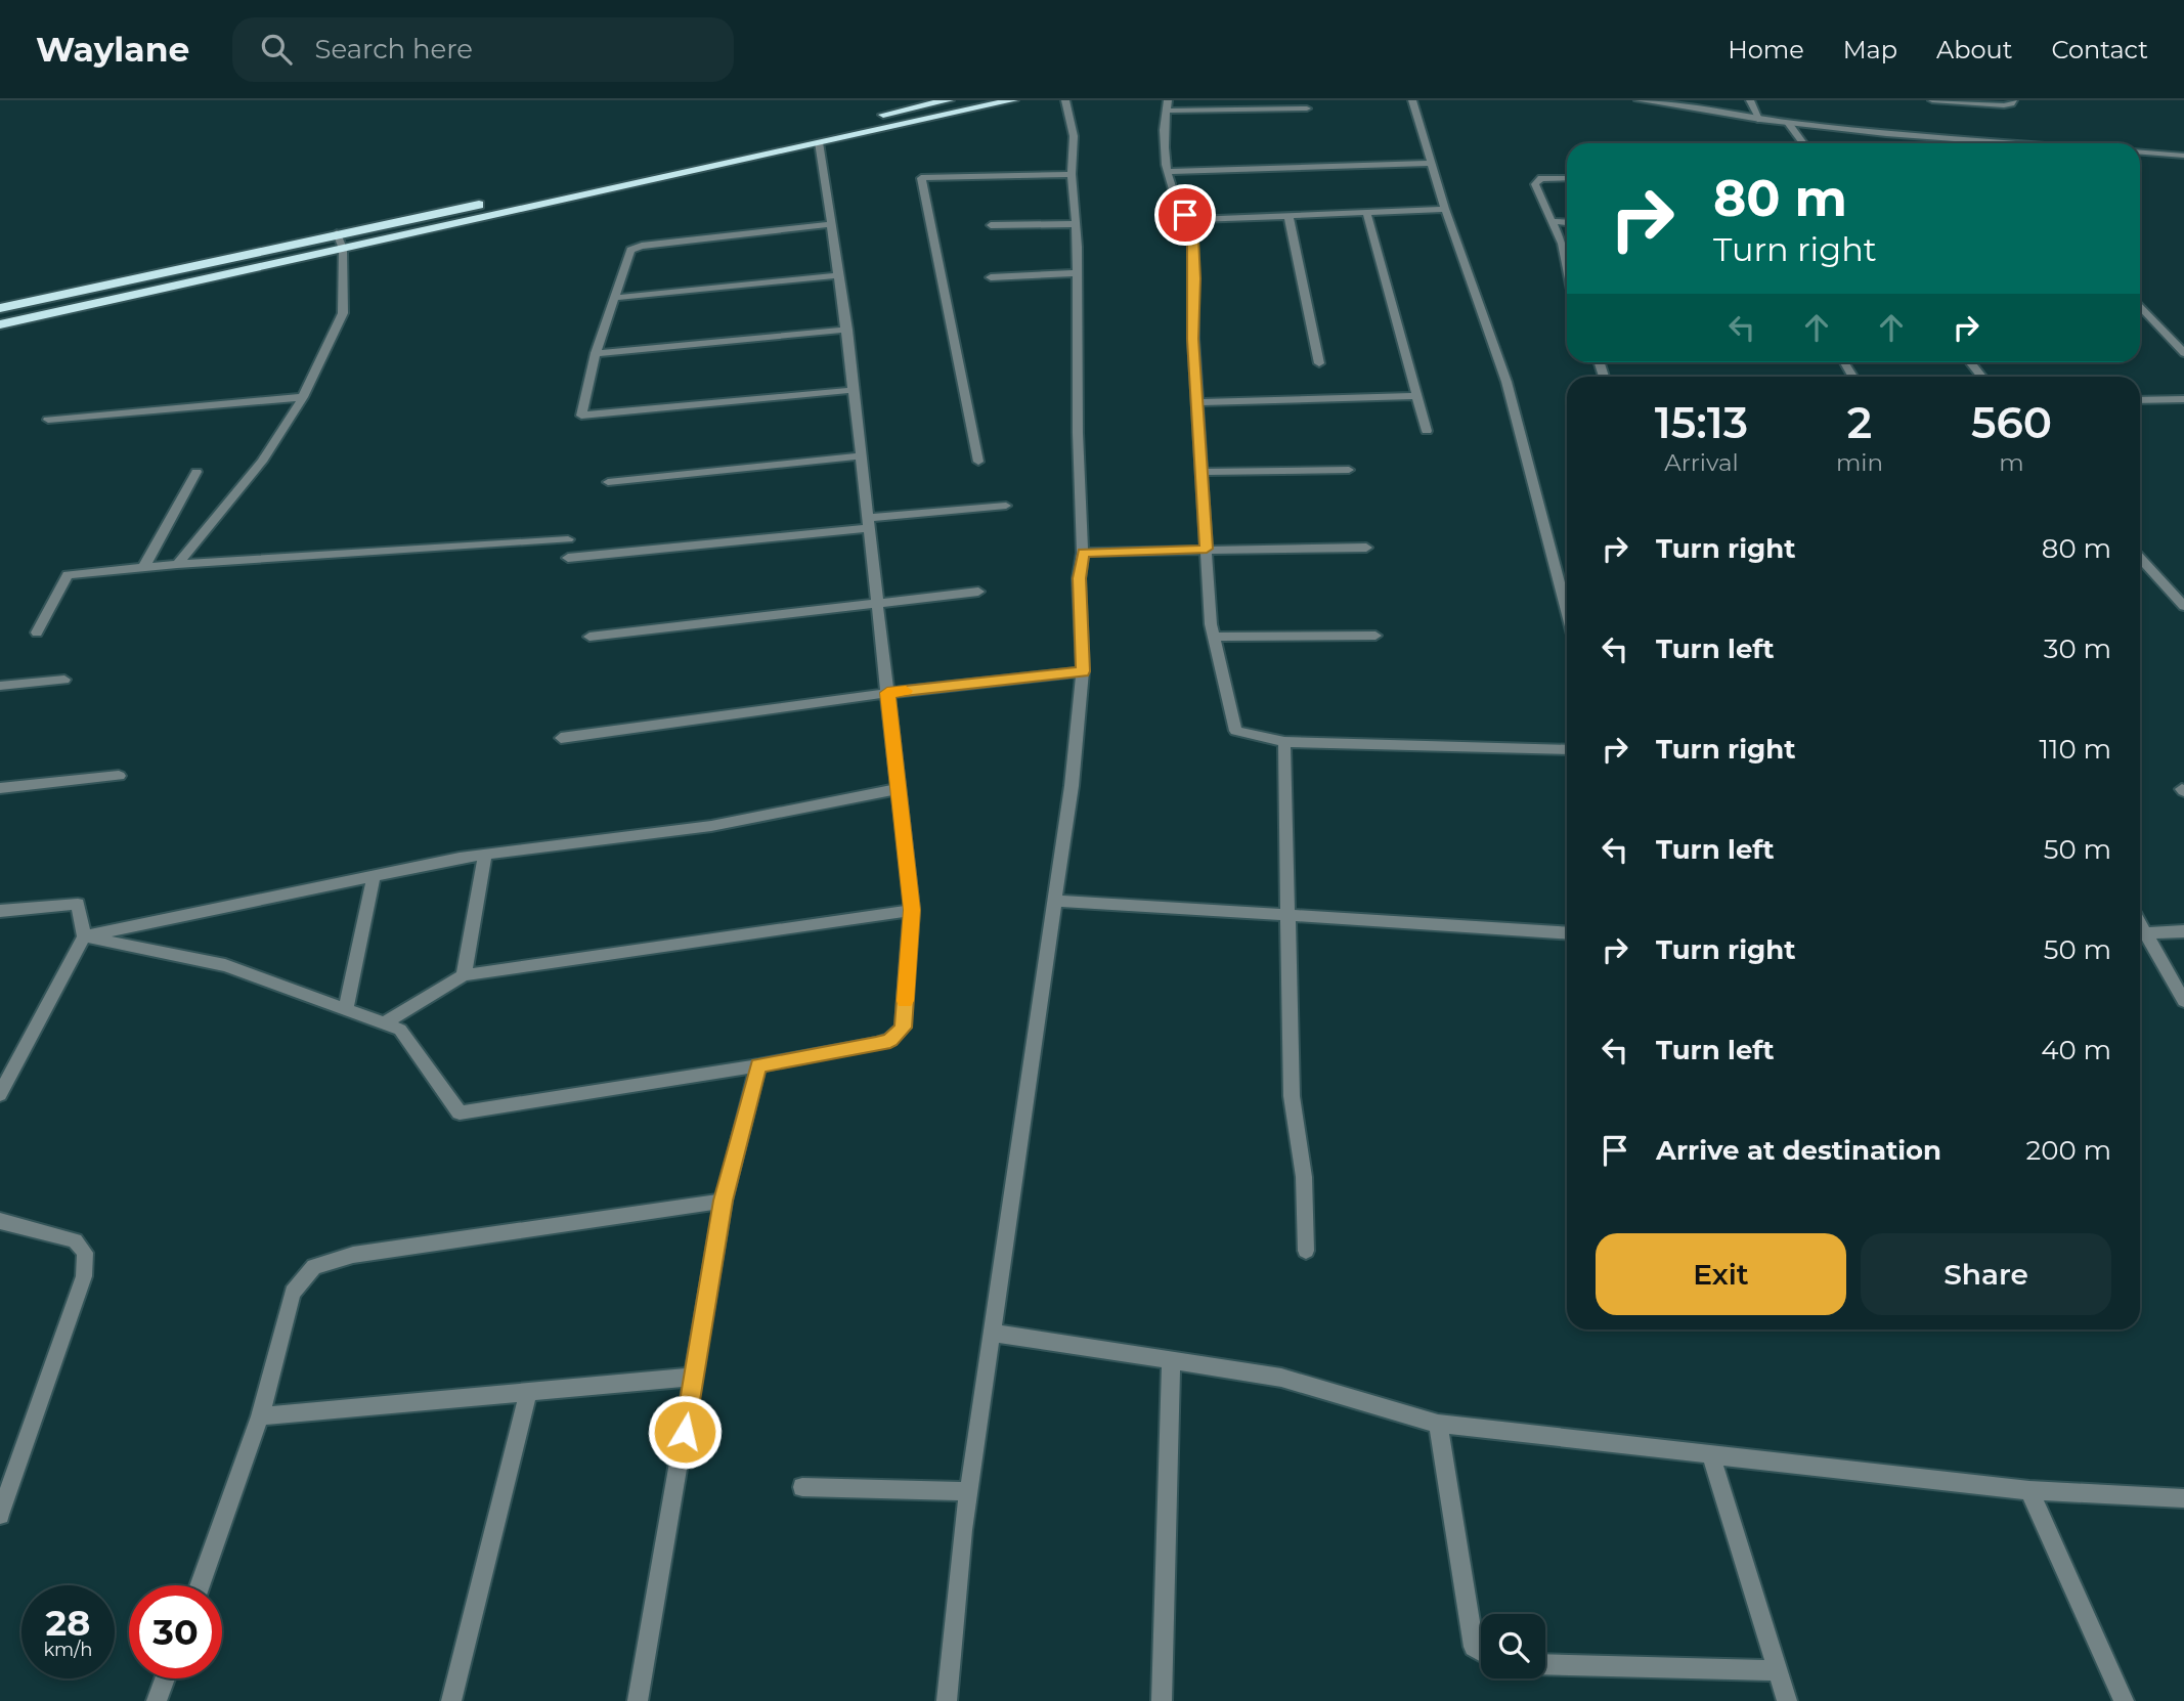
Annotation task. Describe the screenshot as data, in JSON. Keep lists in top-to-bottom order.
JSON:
{
  "page": {
    "header": "Waylane",
    "search": "Search here",
    "nav": [
      "Home",
      "Map",
      "About",
      "Contact"
    ],
    "turn": ["80 m", "Turn right"],
    "eta": [
      "15:13",
      "Arrival",
      "2",
      "min",
      "560",
      "m"
    ],
    "list": [
      {
        "name": "Turn right",
        "value": "80 m"
      },
      {
        "name": "Turn left",
        "value": "30 m"
      },
      {
        "name": "Turn right",
        "value": "110 m"
      },
      {
        "name": "Turn left",
        "value": "50 m"
      },
      {
        "name": "Turn right",
        "value": "50 m"
      },
      {
        "name": "Turn left",
        "value": "40 m"
      },
      {
        "name": "Arrive at destination",
        "value": "200 m"
      }
    ],
    "buttons": ["Exit", "Share"],
    "speed": "28 km/h",
    "limit": "30"
  }
}
